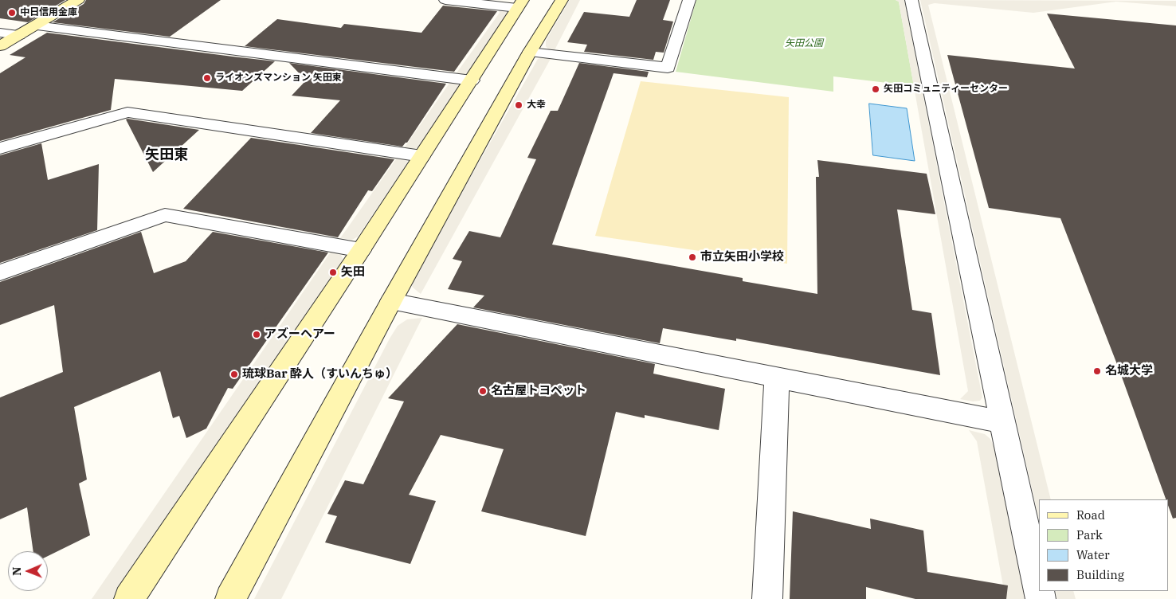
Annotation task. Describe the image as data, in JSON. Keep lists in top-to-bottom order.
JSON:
{
  "districts": ["矢田東"],
  "parks": ["矢田公園"],
  "places": [
    "中日信用金庫",
    "ライオンズマンション 矢田東",
    "矢田コミュニティーセンター",
    "大幸",
    "市立矢田小学校",
    "矢田",
    "アズーヘアー",
    "名城大学",
    "琉球Bar 酔人（すいんちゅ）",
    "名古屋トヨペット"
  ],
  "legend": [
    "Road",
    "Park",
    "Water",
    "Building"
  ],
  "north": "left"
}
